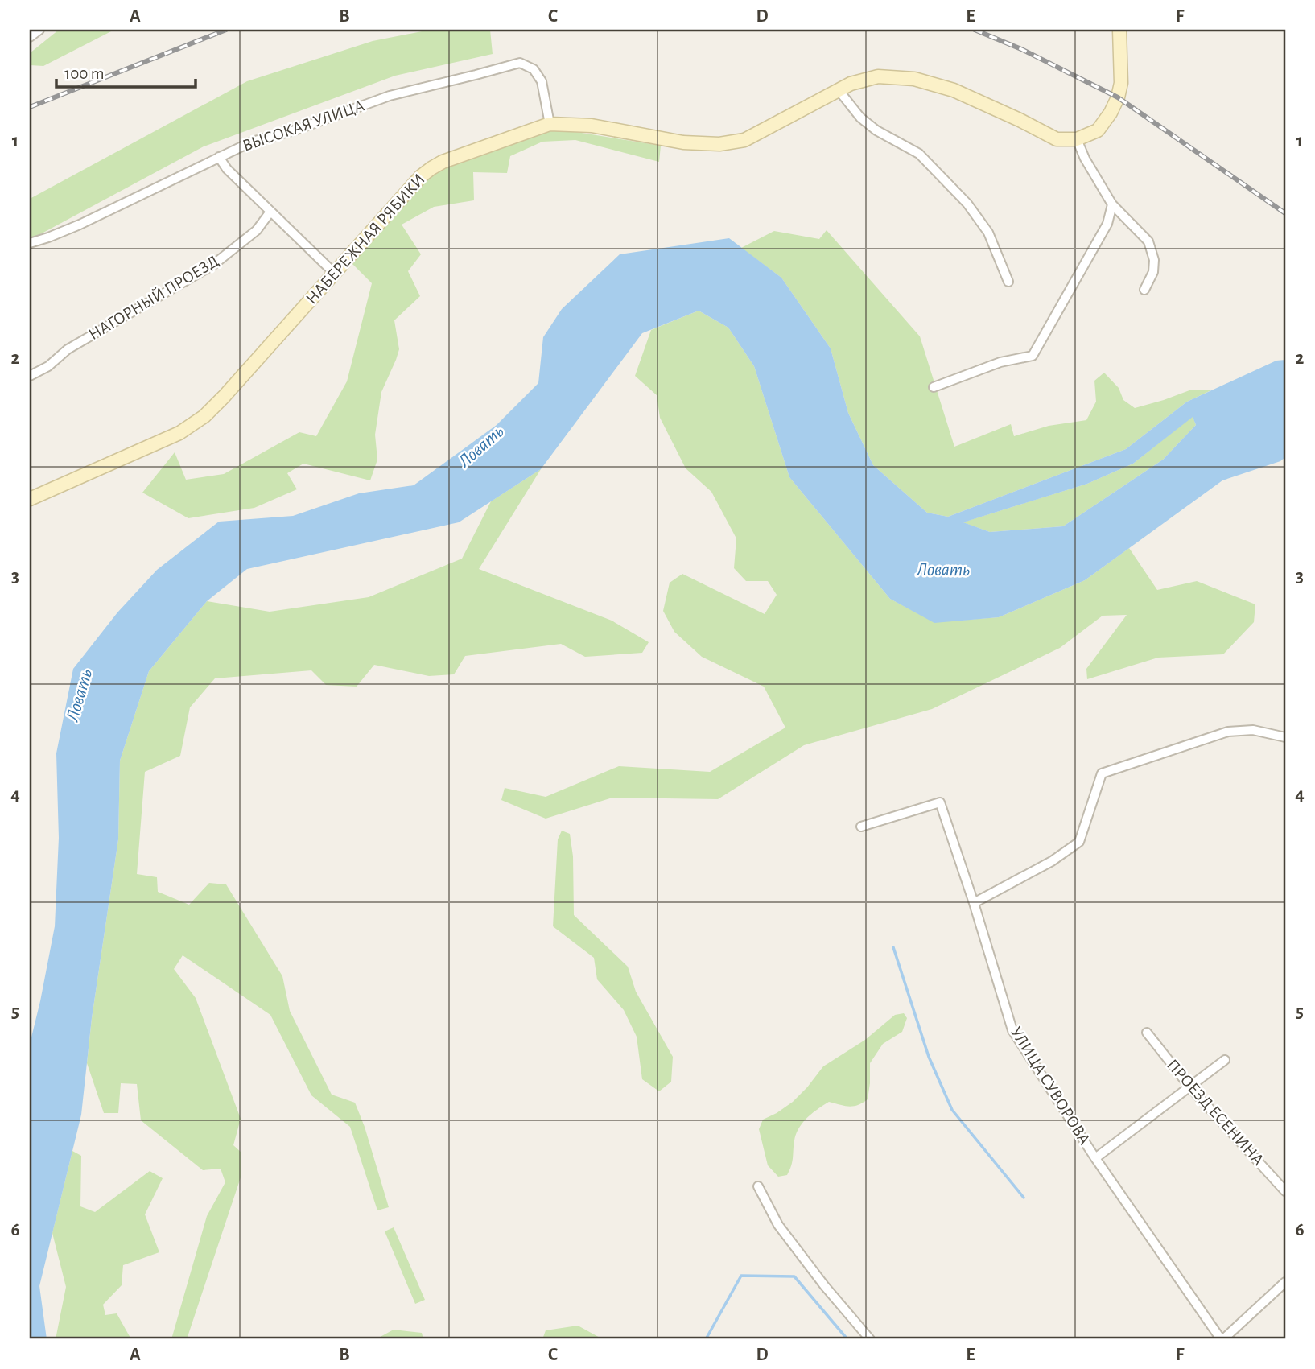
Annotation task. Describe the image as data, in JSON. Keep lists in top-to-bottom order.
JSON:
{
  "streets": {
    "street": [
      "ВЫСОКАЯ УЛИЦА",
      "НАБЕРЕЖНАЯ РЯБИКИ",
      "НАГОРНЫЙ ПРОЕЗД",
      "УЛИЦА СУВОРОВА",
      "ПРОЕЗД ЕСЕНИНА"
    ]
  },
  "crossings": [
    ["ВЫСОКАЯ УЛИЦА", "НАБЕРЕЖНАЯ РЯБИКИ"]
  ],
  "water": ["Ловать"],
  "scale_bar": "100 m",
  "grid": {
    "columns": [
      "A",
      "B",
      "C",
      "D",
      "E",
      "F"
    ],
    "rows": [
      "1",
      "2",
      "3",
      "4",
      "5",
      "6"
    ]
  }
}
